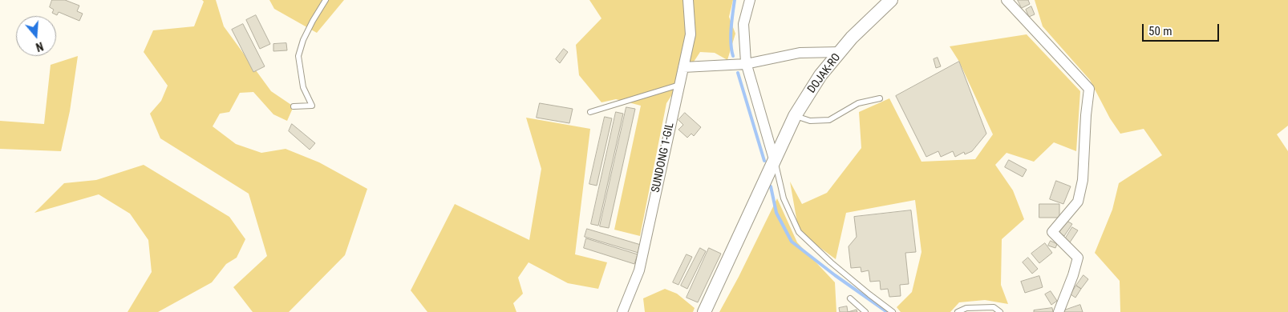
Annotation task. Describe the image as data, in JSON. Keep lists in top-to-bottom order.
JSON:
{
  "streets": {
    "street": ["DOJAK-RO", "SUNDONG 1-GIL"]
  },
  "scale_bar": "50 m",
  "north": "bottom"
}
